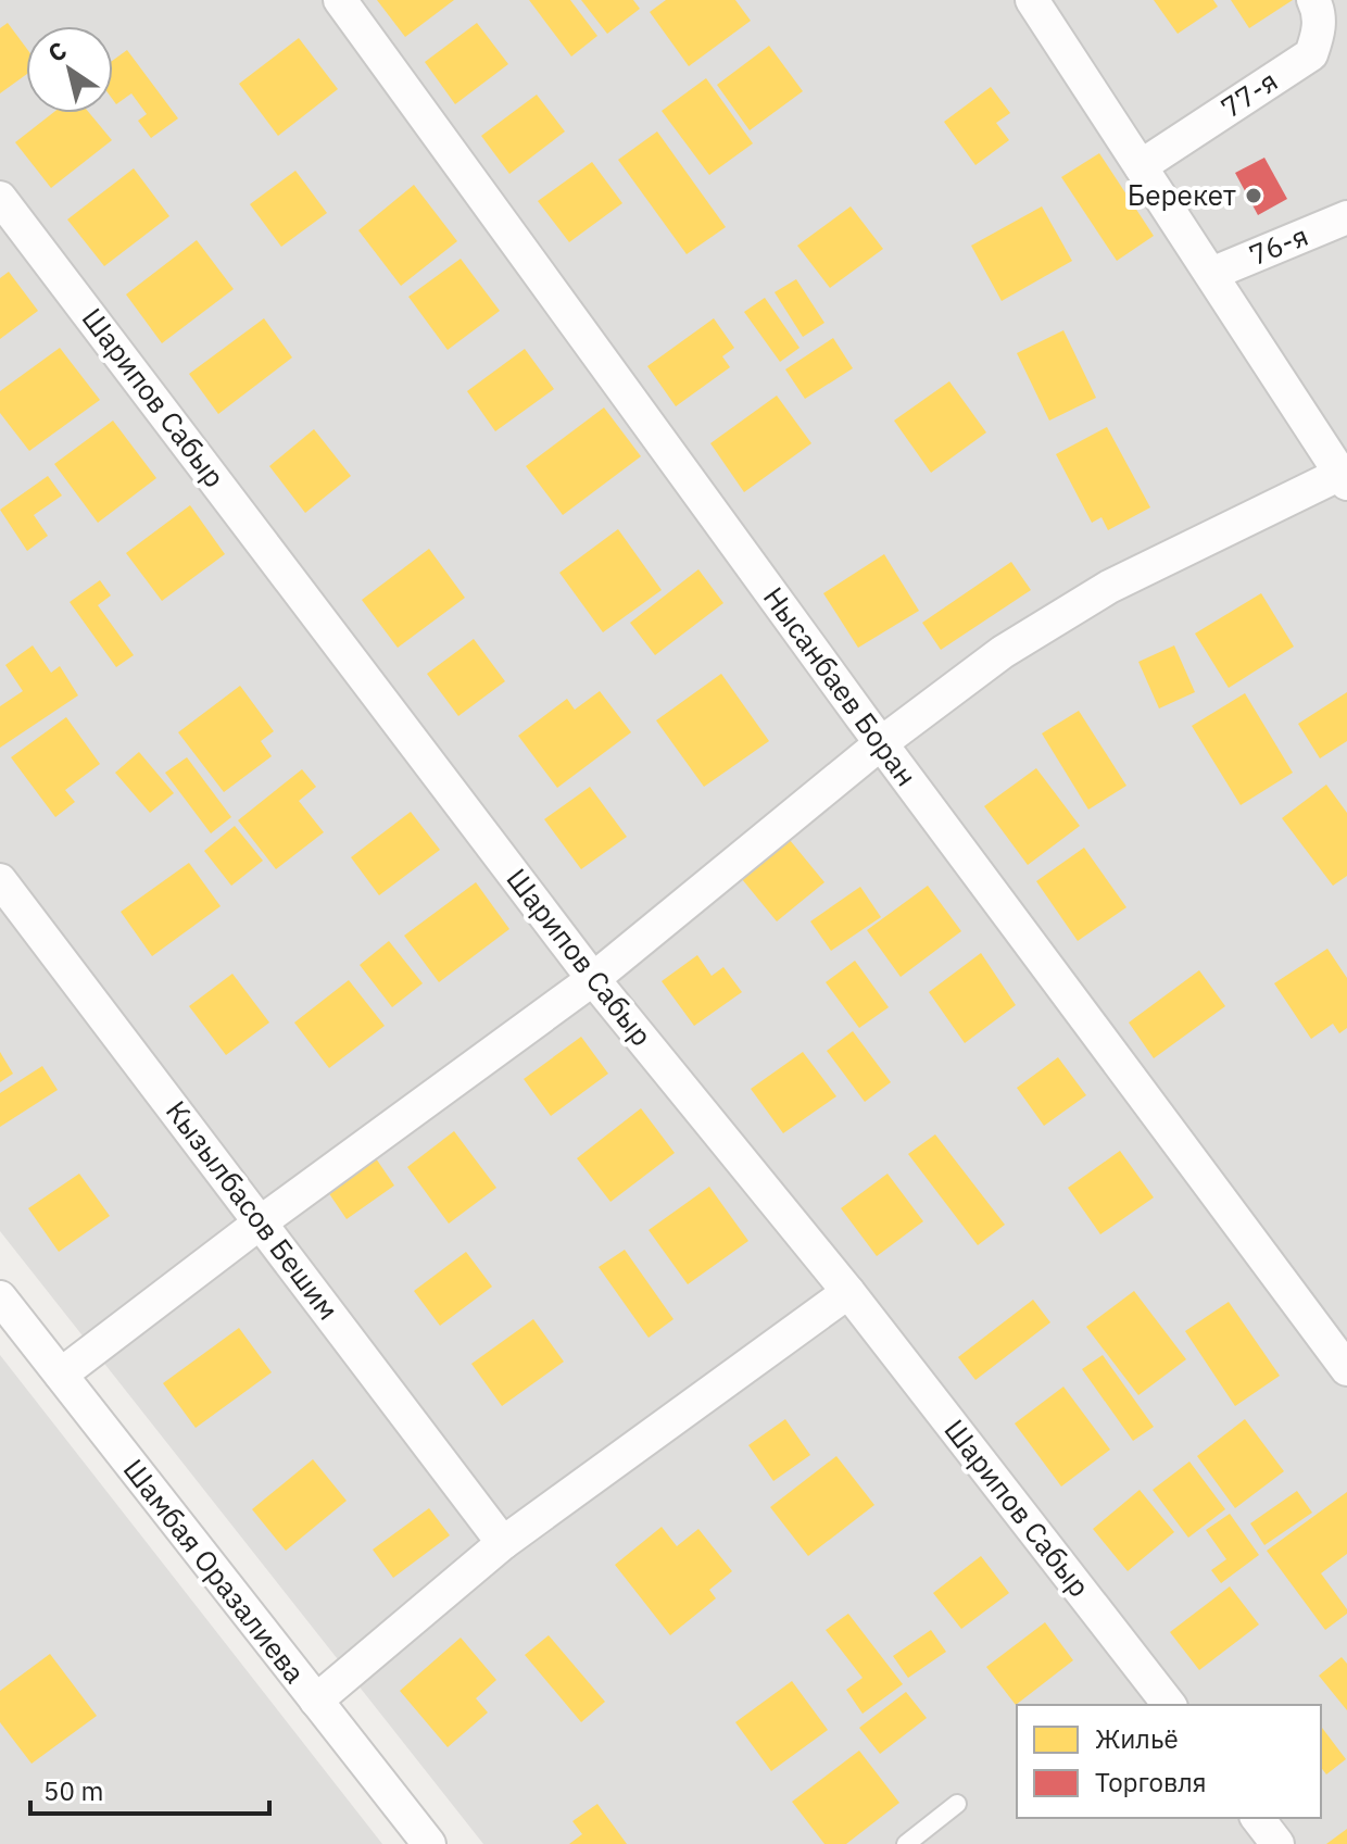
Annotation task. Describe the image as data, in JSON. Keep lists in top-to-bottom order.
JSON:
{
  "streets": {
    "street": [
      "77-я",
      "76-я",
      "Шарипов Сабыр",
      "Нысанбаев Боран",
      "Кызылбасов Бешим",
      "Шамбая Оразалиева"
    ]
  },
  "places": ["Берекет"],
  "legend": ["Жильё", "Торговля"],
  "scale_bar": "50 m",
  "north": "top left"
}
